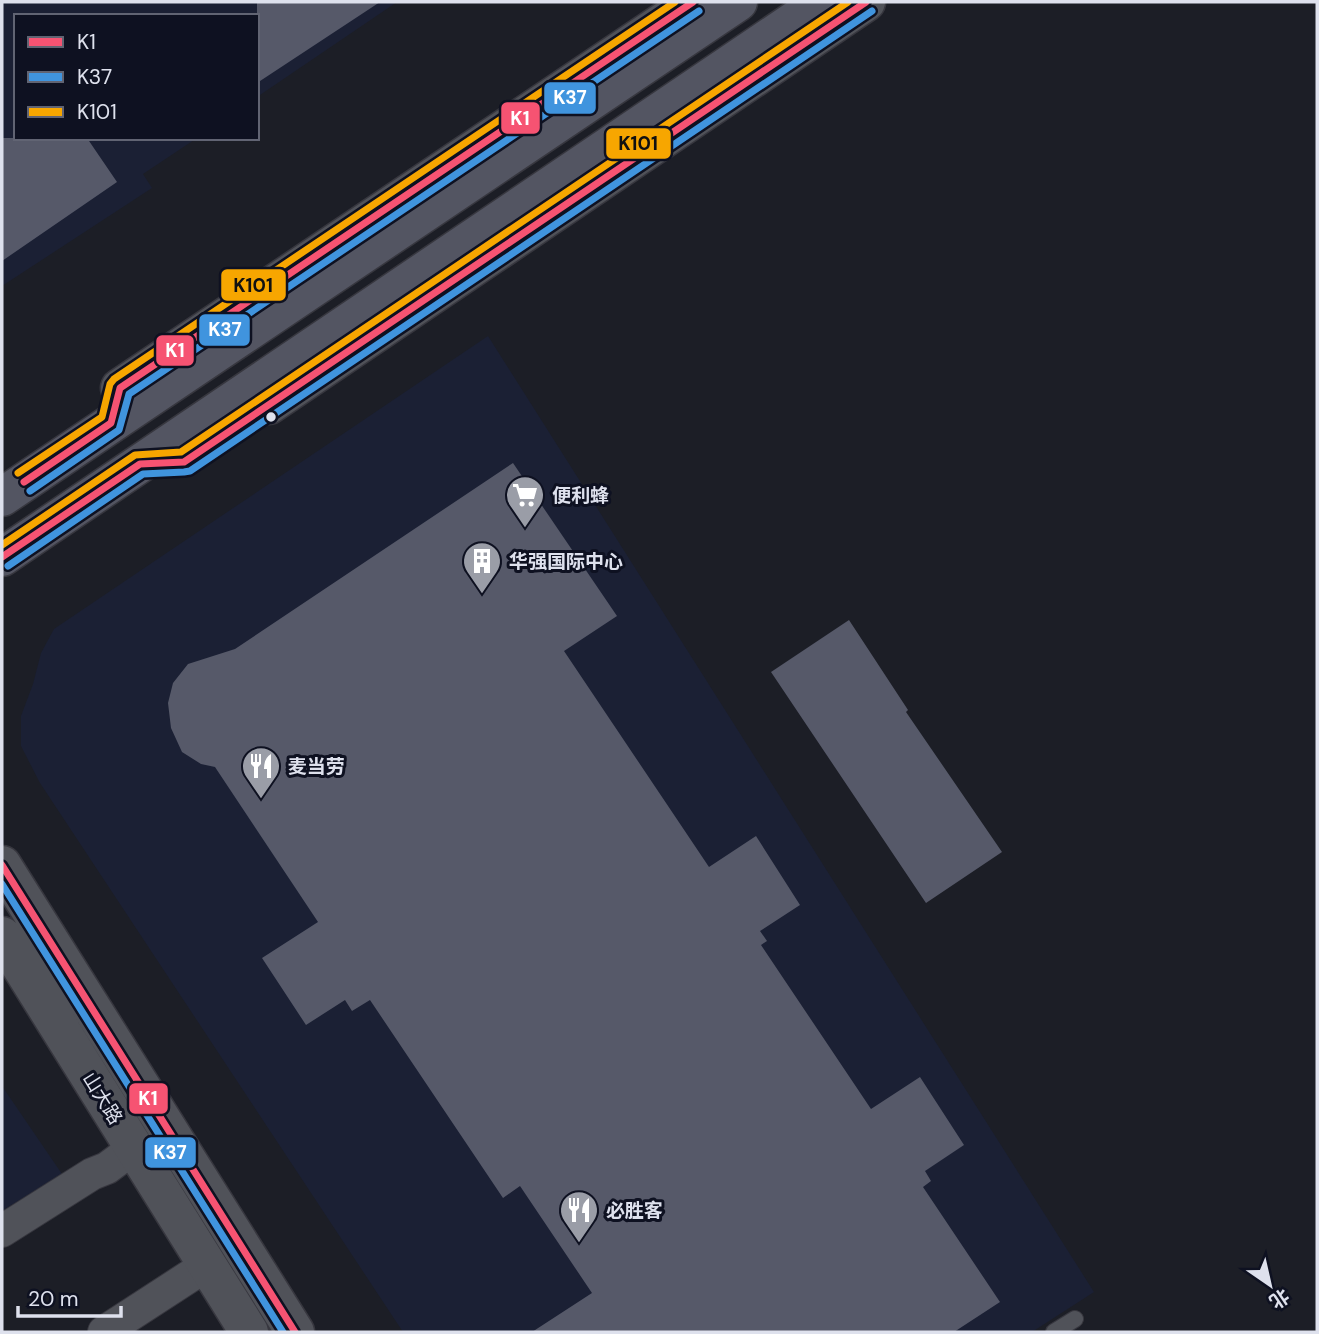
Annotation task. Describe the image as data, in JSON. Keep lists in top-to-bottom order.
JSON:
{
  "streets": {
    "street": ["山大路"]
  },
  "places": {
    "supermarket": ["便利蜂"],
    "building": ["华强国际中心"],
    "restaurant": ["麦当劳", "必胜客"]
  },
  "lines": ["transit line K1", "transit line K101", "transit line K37"],
  "legend": ["K1", "K37", "K101"],
  "scale_bar": "20 m",
  "north": "bottom right"
}
